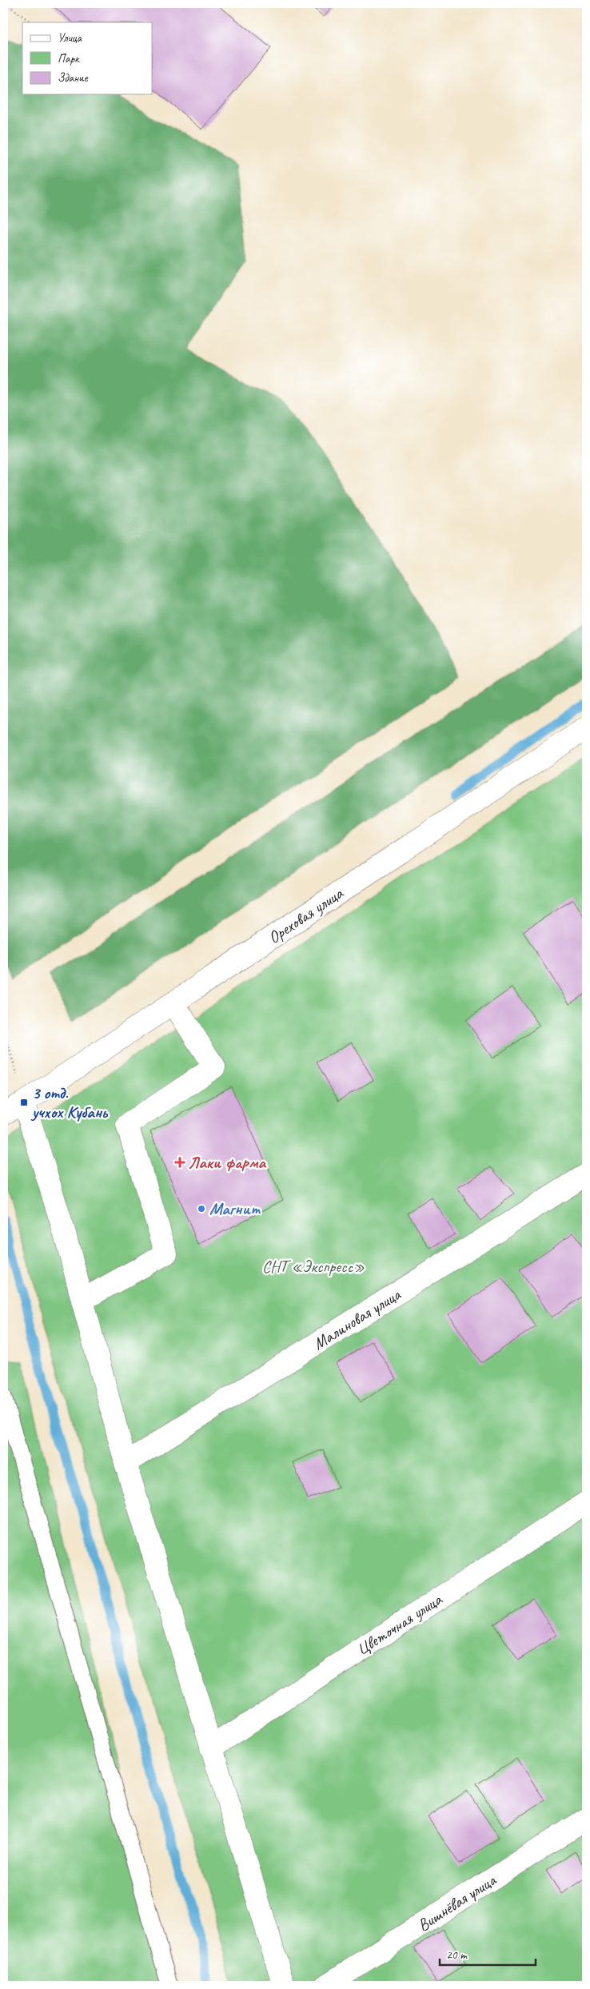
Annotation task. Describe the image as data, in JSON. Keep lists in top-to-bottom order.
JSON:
{
  "streets": {
    "street": [
      "Ореховая улица",
      "Малиновая улица",
      "Цветочная улица",
      "Вишнёвая улица"
    ]
  },
  "parks": ["СНТ «Экспресс»"],
  "places": {
    "transit": ["3 отд. учхох Кубань"],
    "health": ["Лаки фарма"],
    "other": ["Магнит"]
  },
  "legend": ["Улица", "Парк", "Здание"],
  "scale_bar": "20 m"
}
